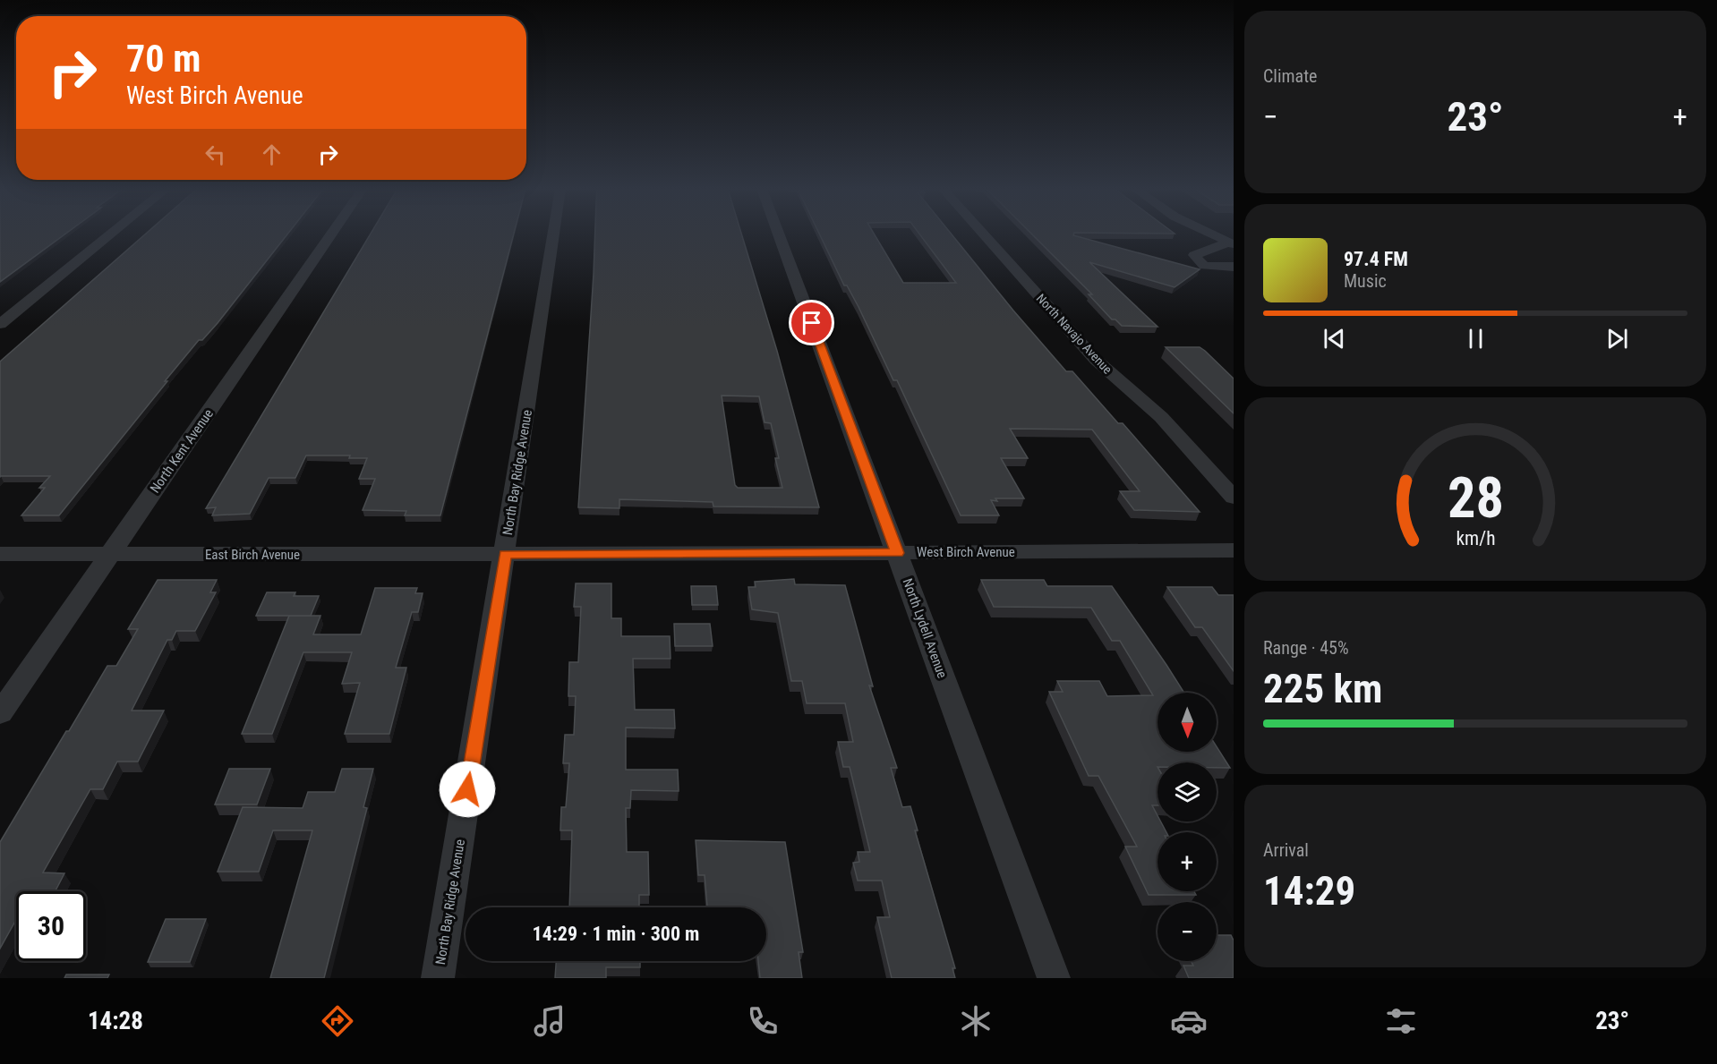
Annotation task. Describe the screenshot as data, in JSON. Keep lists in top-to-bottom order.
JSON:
{
  "streets": {
    "street": [
      "North Navajo Avenue",
      "North Kent Avenue",
      "North Bay Ridge Avenue",
      "West Birch Avenue",
      "East Birch Avenue",
      "North Lydell Avenue"
    ]
  },
  "crossings": [
    ["North Kent Avenue", "East Birch Avenue"],
    ["North Bay Ridge Avenue", "West Birch Avenue"],
    ["North Bay Ridge Avenue", "East Birch Avenue"],
    ["West Birch Avenue", "East Birch Avenue"],
    ["West Birch Avenue", "North Lydell Avenue"]
  ],
  "north": "bottom",
  "page": {
    "tile": [
      "Climate",
      ["Range · 45%", "225 km"],
      ["Arrival", "14:29"]
    ],
    "turn": ["70 m", "West Birch Avenue"],
    "heat": ["−", "23°", "+"],
    "song": ["97.4 FM", "Music"],
    "map_buttons": ["+", "−"],
    "limit": "30",
    "trip": "14:29 · 1 min · 300 m",
    "tabs": ["14:28", "23°"],
    "gauge": ["28", "km/h"]
  }
}
